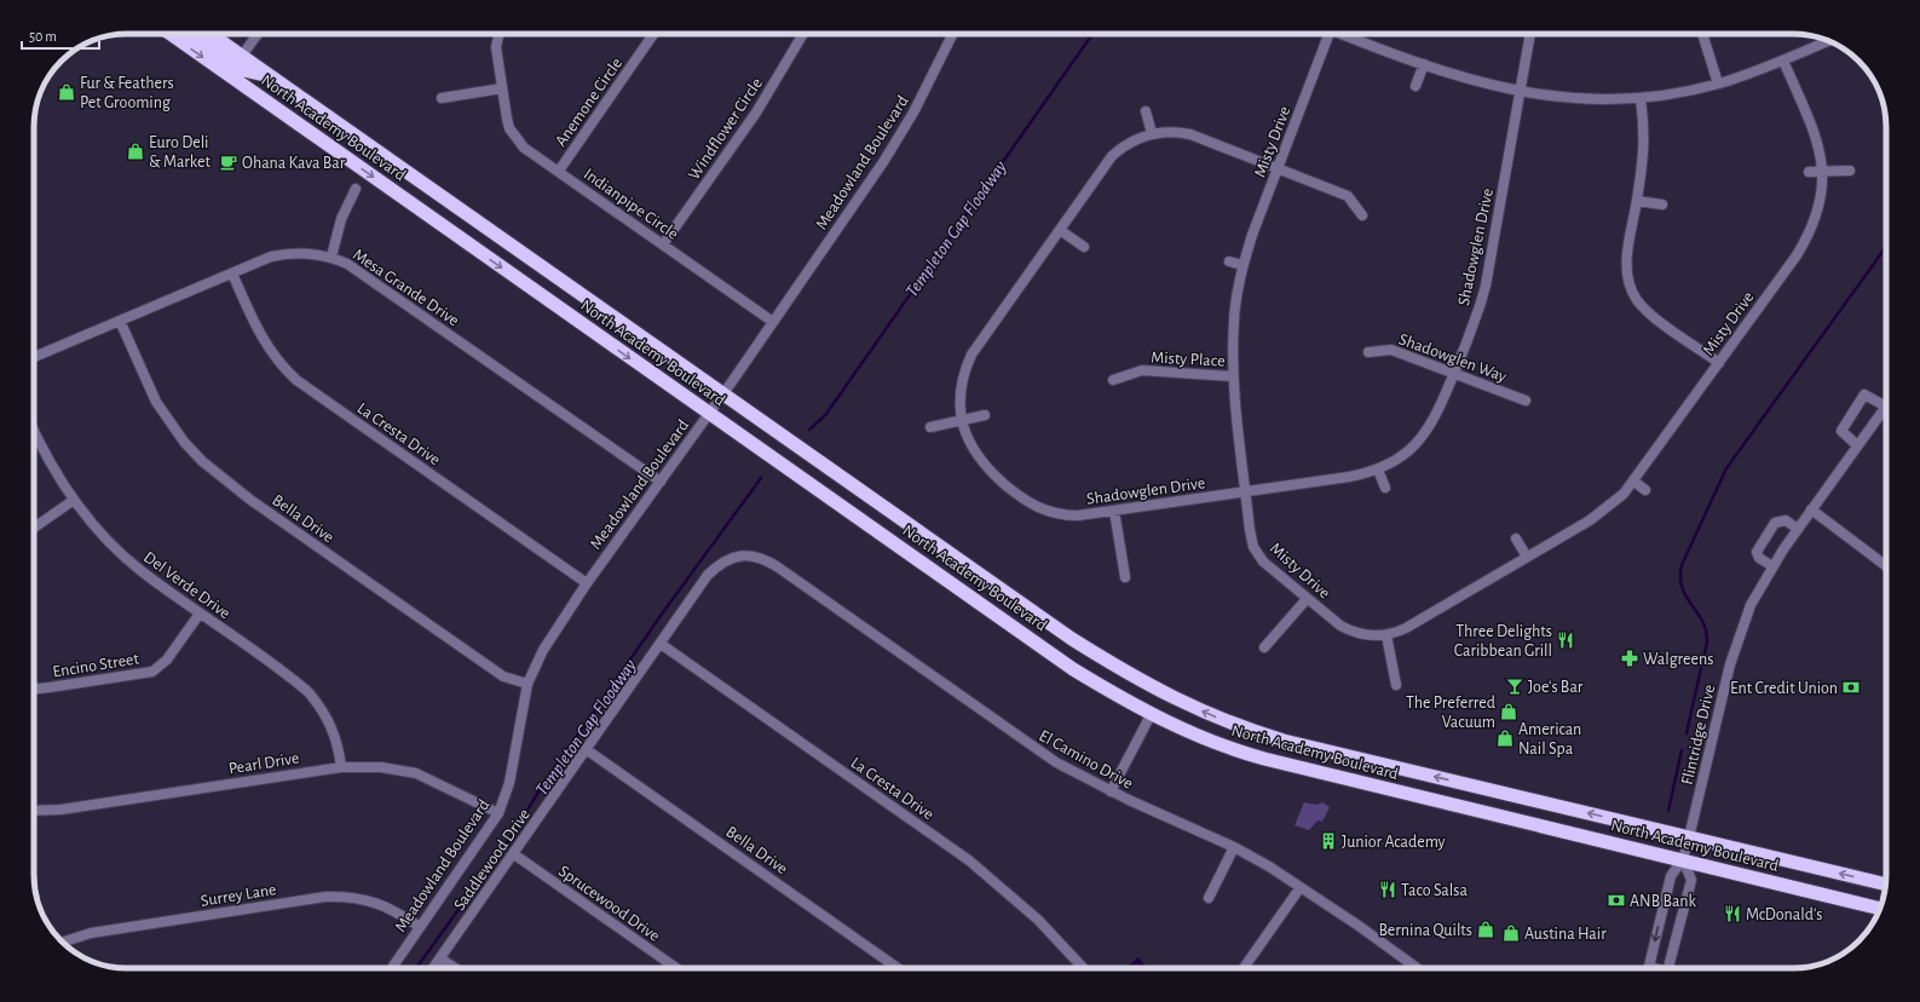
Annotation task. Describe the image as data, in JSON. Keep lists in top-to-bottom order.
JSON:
{
  "streets": {
    "highway": ["North Academy Boulevard"],
    "street": [
      "Anemone Circle",
      "Windflower Circle",
      "Misty Drive",
      "Meadowland Boulevard",
      "Indianpipe Circle",
      "Shadowglen Drive",
      "Mesa Grande Drive",
      "Shadowglen Way",
      "Misty Place",
      "La Cresta Drive",
      "Bella Drive",
      "Del Verde Drive",
      "Encino Street",
      "Flintridge Drive",
      "El Camino Drive",
      "Pearl Drive",
      "Saddlewood Drive",
      "Surrey Lane",
      "Sprucewood Drive"
    ]
  },
  "crossings": [
    ["Anemone Circle", "Indianpipe Circle"],
    ["North Academy Boulevard", "Meadowland Boulevard"],
    ["North Academy Boulevard", "Flintridge Drive"],
    ["Windflower Circle", "Indianpipe Circle"],
    ["Misty Drive", "Shadowglen Drive"],
    ["Misty Drive", "Misty Place"],
    ["Meadowland Boulevard", "Indianpipe Circle"],
    ["Meadowland Boulevard", "Mesa Grande Drive"],
    ["Meadowland Boulevard", "La Cresta Drive"],
    ["Meadowland Boulevard", "Bella Drive"],
    ["Meadowland Boulevard", "Pearl Drive"],
    ["Meadowland Boulevard", "Surrey Lane"],
    ["Shadowglen Drive", "Shadowglen Way"],
    ["Mesa Grande Drive", "La Cresta Drive"],
    ["Mesa Grande Drive", "Bella Drive"],
    ["La Cresta Drive", "Saddlewood Drive"],
    ["Bella Drive", "Saddlewood Drive"],
    ["Del Verde Drive", "Encino Street"],
    ["Del Verde Drive", "Pearl Drive"],
    ["El Camino Drive", "Saddlewood Drive"],
    ["Saddlewood Drive", "Sprucewood Drive"]
  ],
  "water": ["Templeton Gap Floodway"],
  "places": {
    "shop": [
      "Fur & Feathers Pet Grooming",
      "Euro Deli & Market",
      "The Preferred Vacuum",
      "American Nail Spa",
      "Bernina Quilts",
      "Austina Hair"
    ],
    "cafe": ["Ohana Kava Bar"],
    "restaurant": ["Three Delights Caribbean Grill", "Taco Salsa", "McDonald's"],
    "pharmacy": ["Walgreens"],
    "bar": ["Joe's Bar"],
    "bank": ["Ent Credit Union", "ANB Bank"],
    "building": ["Junior Academy"]
  },
  "scale_bar": "50 m"
}
